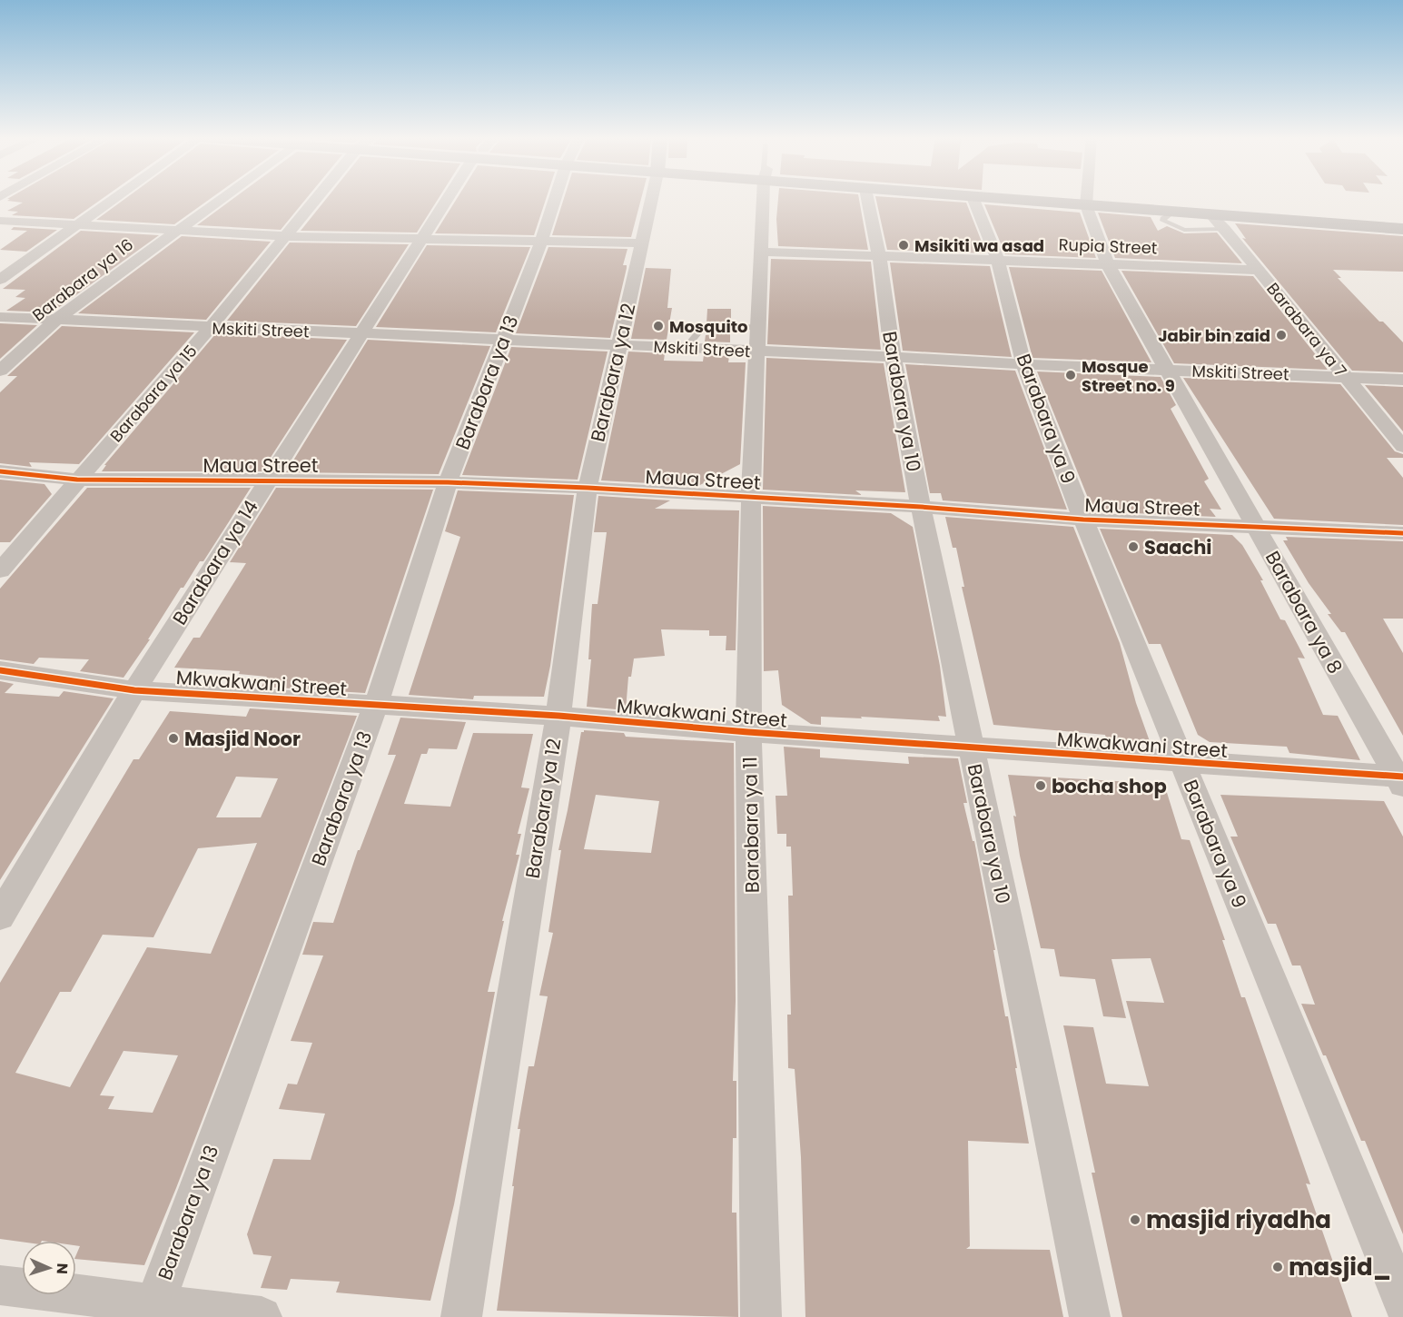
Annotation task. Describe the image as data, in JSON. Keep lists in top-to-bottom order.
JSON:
{
  "streets": {
    "street": [
      "Rupia Street",
      "Barabara ya 16",
      "Mskiti Street",
      "Barabara ya 7",
      "Barabara ya 12",
      "Barabara ya 13",
      "Barabara ya 15",
      "Barabara ya 10",
      "Barabara ya 9",
      "Maua Street",
      "Barabara ya 14",
      "Barabara ya 8",
      "Mkwakwani Street",
      "Barabara ya 11"
    ]
  },
  "crossings": [
    ["Rupia Street", "Barabara ya 7"],
    ["Rupia Street", "Barabara ya 10"],
    ["Rupia Street", "Barabara ya 9"],
    ["Rupia Street", "Barabara ya 8"],
    ["Rupia Street", "Barabara ya 11"],
    ["Barabara ya 16", "Mskiti Street"],
    ["Mskiti Street", "Barabara ya 7"],
    ["Mskiti Street", "Barabara ya 12"],
    ["Mskiti Street", "Barabara ya 13"],
    ["Mskiti Street", "Barabara ya 15"],
    ["Mskiti Street", "Barabara ya 10"],
    ["Mskiti Street", "Barabara ya 9"],
    ["Mskiti Street", "Barabara ya 14"],
    ["Mskiti Street", "Barabara ya 8"],
    ["Mskiti Street", "Barabara ya 11"],
    ["Barabara ya 12", "Maua Street"],
    ["Barabara ya 12", "Mkwakwani Street"],
    ["Barabara ya 13", "Maua Street"],
    ["Barabara ya 13", "Mkwakwani Street"],
    ["Barabara ya 15", "Maua Street"],
    ["Barabara ya 10", "Maua Street"],
    ["Barabara ya 10", "Mkwakwani Street"],
    ["Barabara ya 9", "Maua Street"],
    ["Barabara ya 9", "Mkwakwani Street"],
    ["Maua Street", "Barabara ya 14"],
    ["Maua Street", "Barabara ya 8"],
    ["Maua Street", "Barabara ya 11"],
    ["Barabara ya 14", "Mkwakwani Street"],
    ["Barabara ya 8", "Mkwakwani Street"],
    ["Mkwakwani Street", "Barabara ya 11"]
  ],
  "places": [
    "Msikiti wa asad",
    "Mosquito",
    "Jabir bin zaid",
    "Mosque Street no. 9",
    "Saachi",
    "Masjid Noor",
    "bocha shop",
    "masjid riyadha",
    "masjid_"
  ],
  "north": "right"
}
